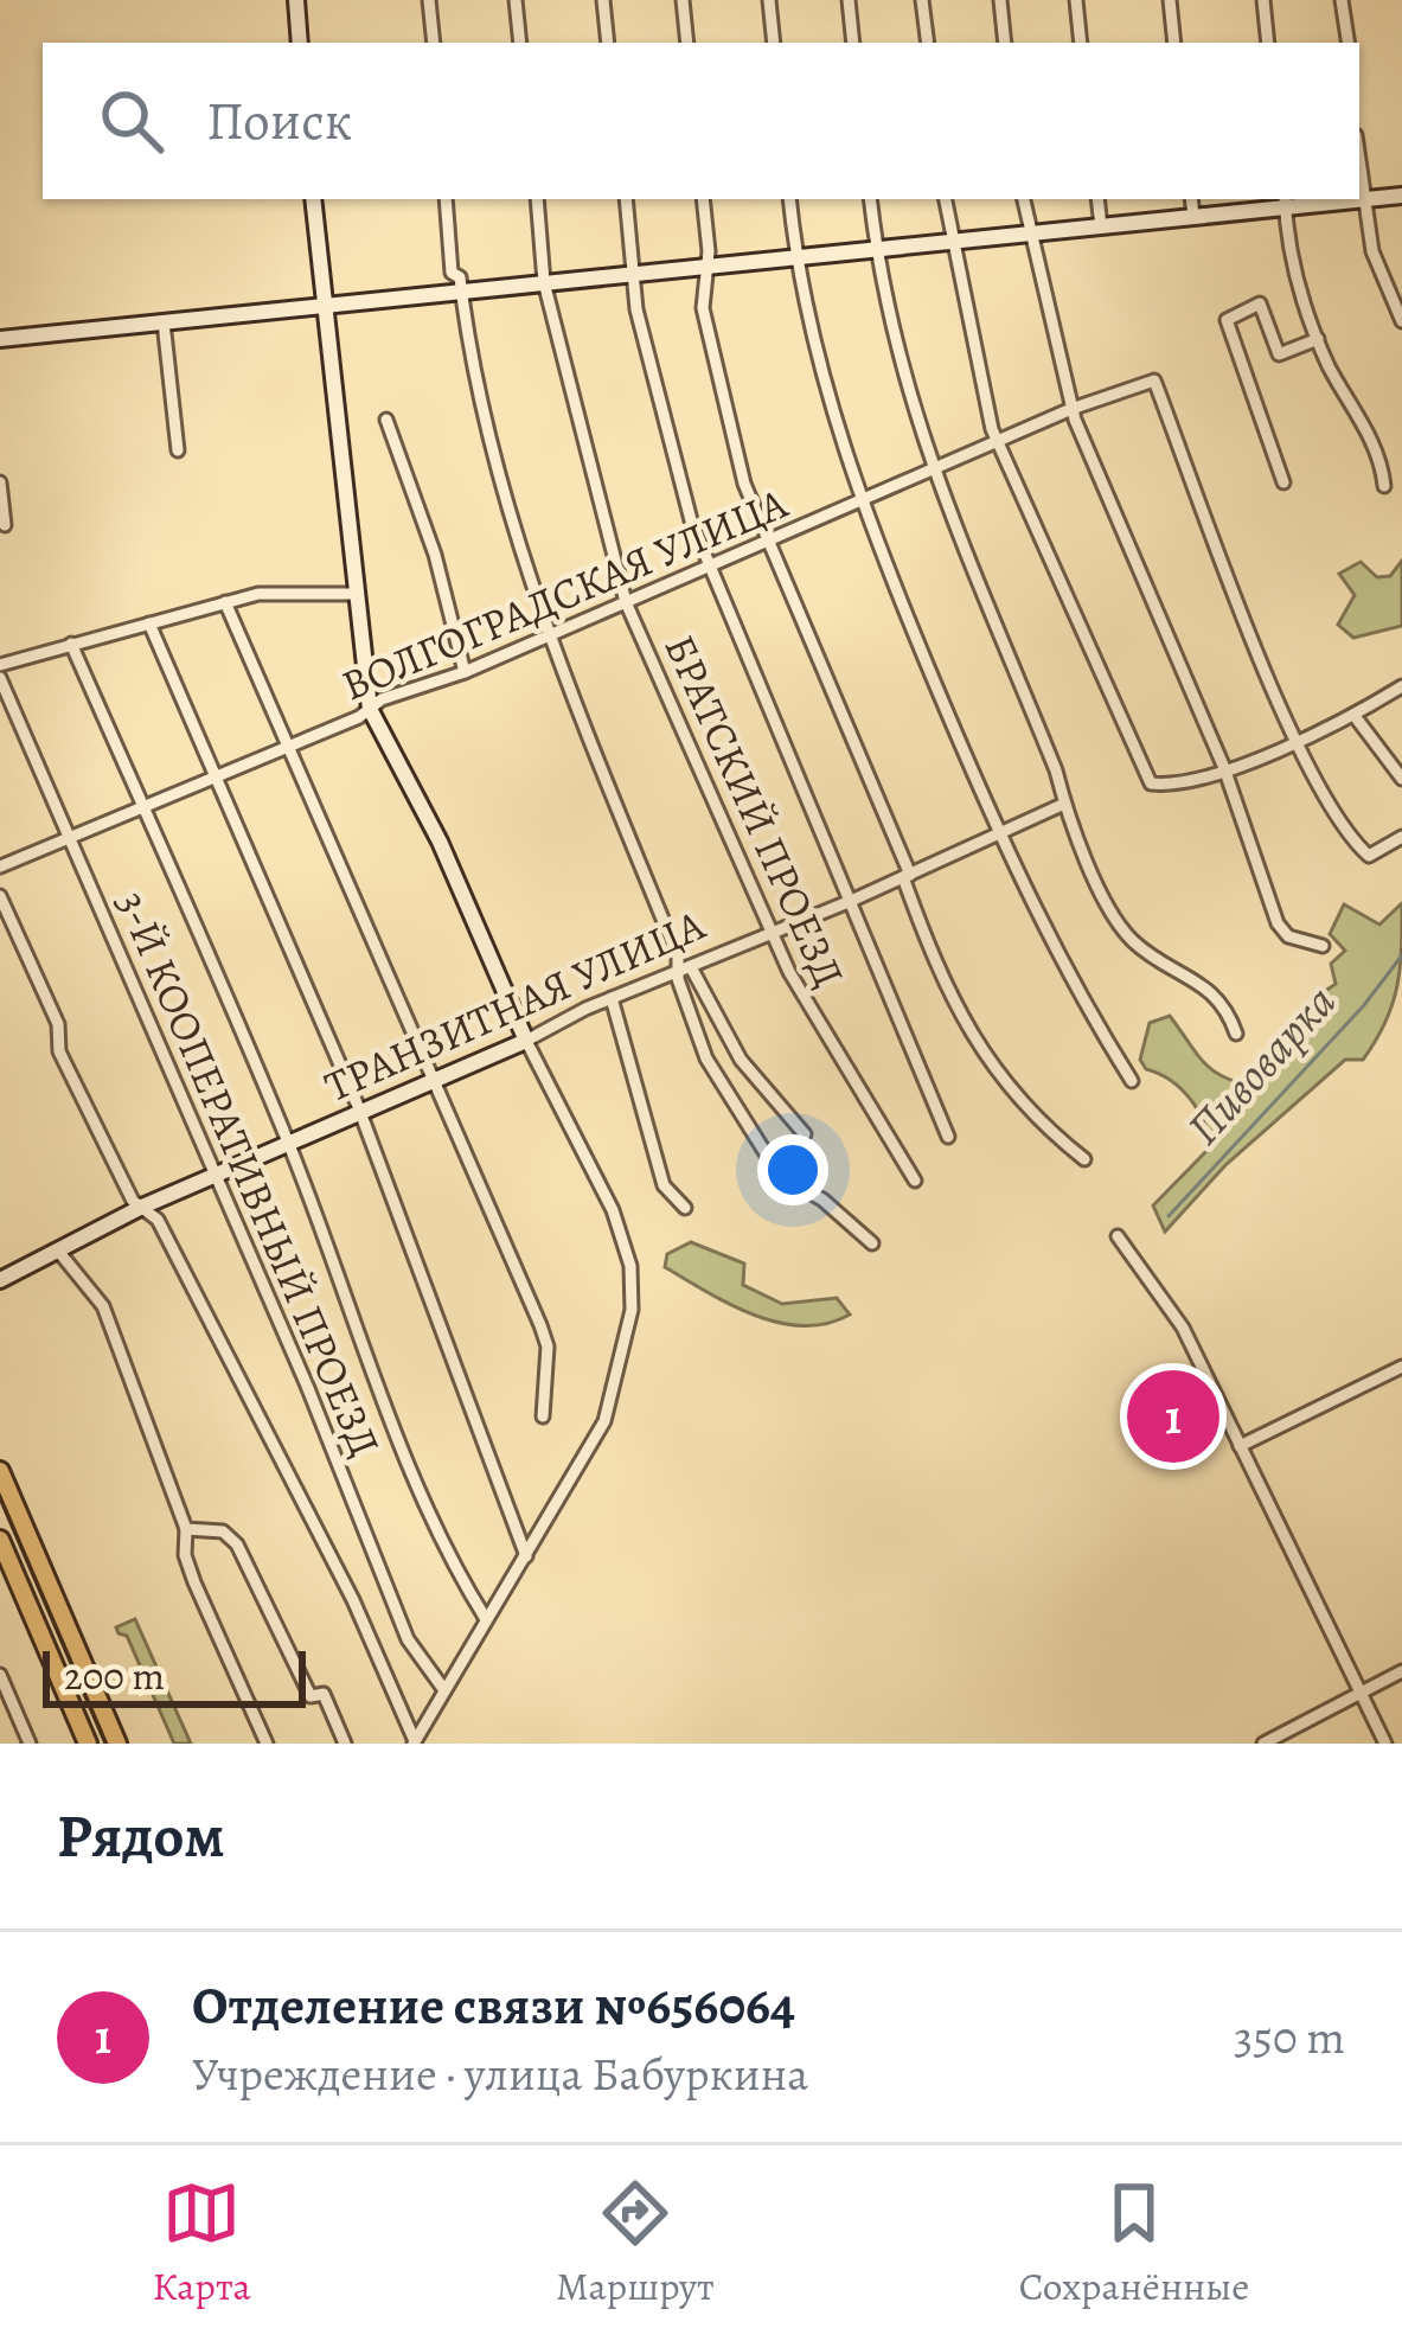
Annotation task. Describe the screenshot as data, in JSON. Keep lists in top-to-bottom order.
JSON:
{
  "streets": {
    "street": [
      "ВОЛГОГРАДСКАЯ УЛИЦА",
      "БРАТСКИЙ ПРОЕЗД",
      "ТРАНЗИТНАЯ УЛИЦА",
      "3-Й КООПЕРАТИВНЫЙ ПРОЕЗД"
    ]
  },
  "crossings": [
    ["ВОЛГОГРАДСКАЯ УЛИЦА", "БРАТСКИЙ ПРОЕЗД"],
    ["ВОЛГОГРАДСКАЯ УЛИЦА", "3-Й КООПЕРАТИВНЫЙ ПРОЕЗД"],
    ["БРАТСКИЙ ПРОЕЗД", "ТРАНЗИТНАЯ УЛИЦА"],
    ["ТРАНЗИТНАЯ УЛИЦА", "3-Й КООПЕРАТИВНЫЙ ПРОЕЗД"]
  ],
  "water": ["Пивоварка"],
  "scale_bar": "200 m",
  "page": {
    "search": "Поиск",
    "pins": "1",
    "scale": "200 m",
    "heading": "Рядом",
    "list": [
      {
        "mark": "1",
        "name": "Отделение связи №656064",
        "note": "Учреждение · улица Бабуркина",
        "value": "350 m"
      }
    ],
    "nav": ["Карта", "Маршрут", "Сохранённые"]
  }
}
